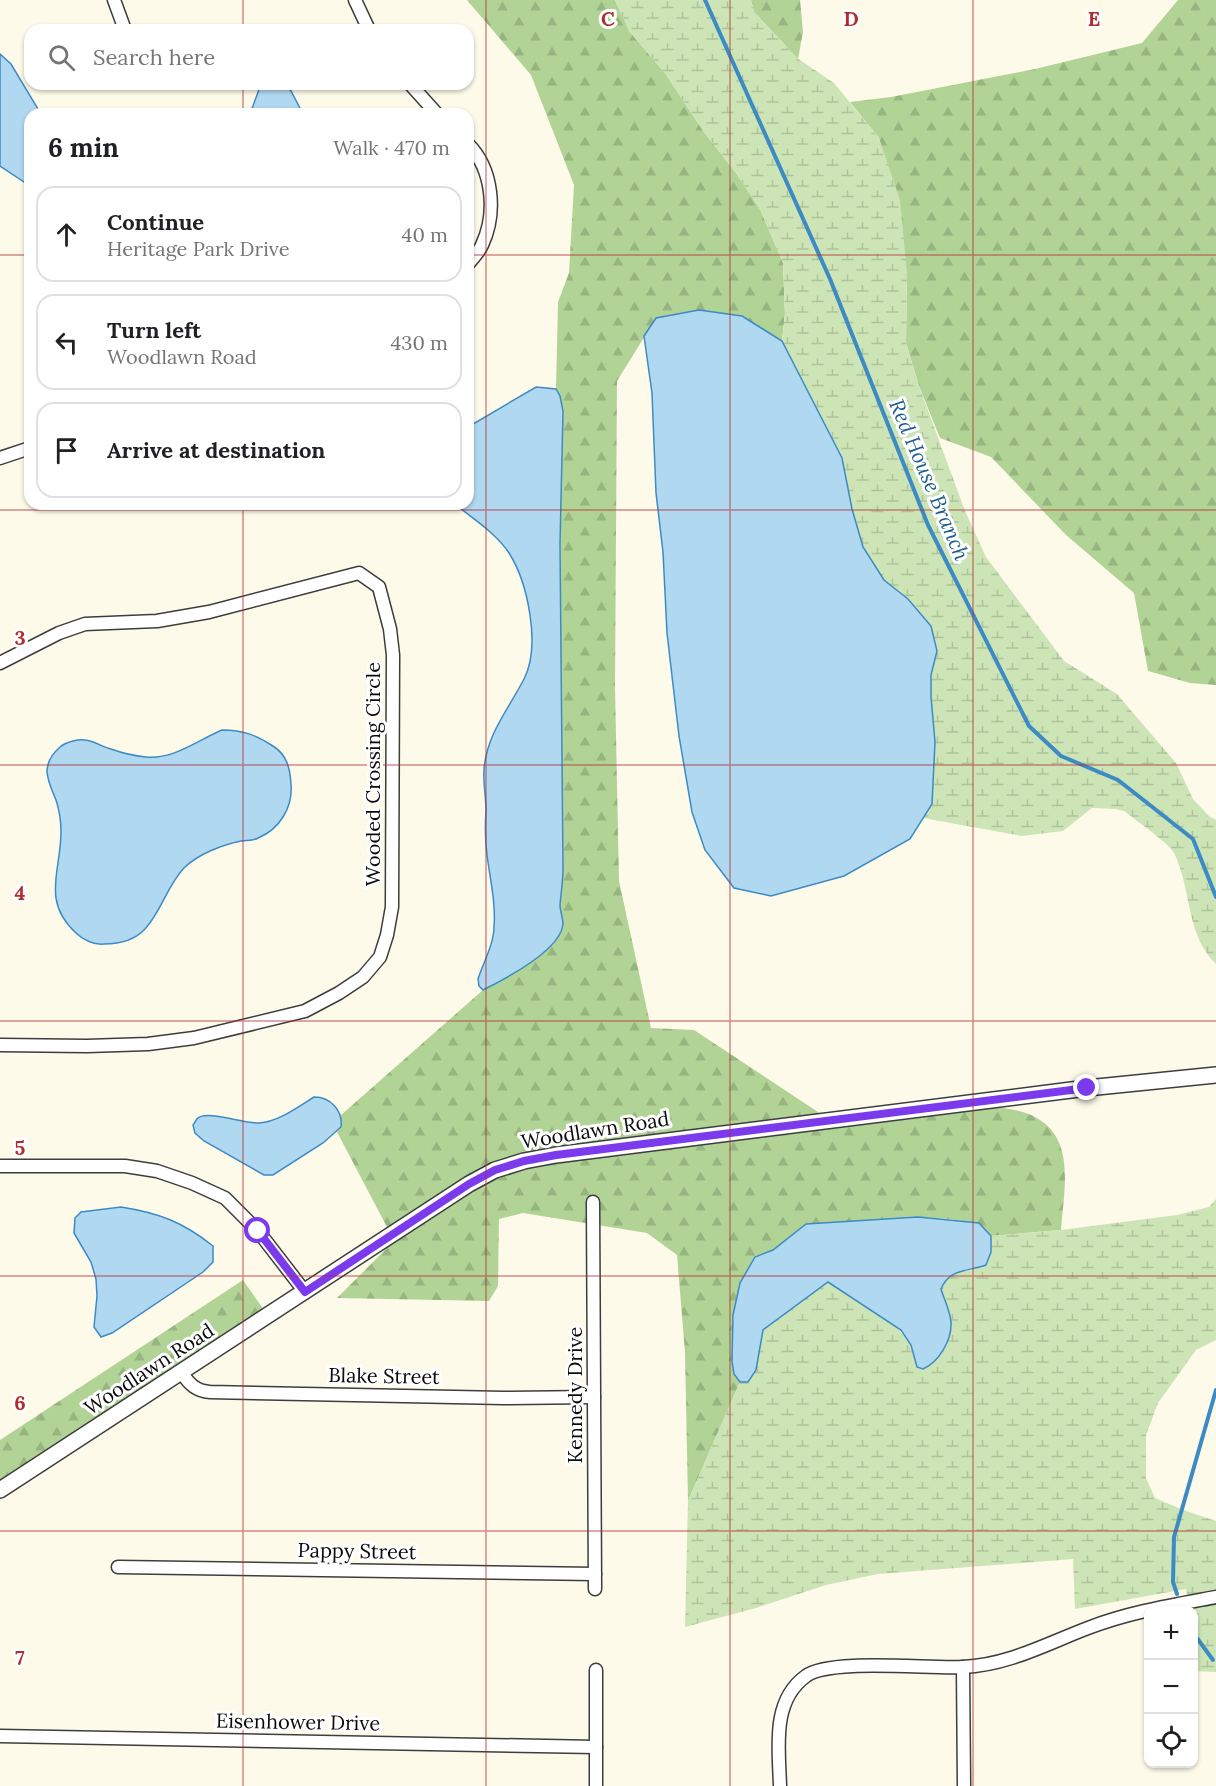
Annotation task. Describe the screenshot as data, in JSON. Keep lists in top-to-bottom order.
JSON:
{
  "streets": {
    "street": [
      "Wooded Crossing Circle",
      "Woodlawn Road",
      "Blake Street",
      "Kennedy Drive",
      "Pappy Street",
      "Eisenhower Drive"
    ]
  },
  "crossings": [
    ["Woodlawn Road", "Blake Street"],
    ["Blake Street", "Kennedy Drive"],
    ["Kennedy Drive", "Pappy Street"]
  ],
  "water": ["Red House Branch"],
  "page": {
    "search": "Search here",
    "heading": ["6 min", "Walk · 470 m"],
    "list": [
      ["Continue", "Heritage Park Drive", "40 m"],
      ["Turn left", "Woodlawn Road", "430 m"],
      "Arrive at destination"
    ],
    "map_buttons": ["+", "−"]
  },
  "grid": {
    "columns": ["C", "D", "E"],
    "rows": [
      "3",
      "4",
      "5",
      "6",
      "7"
    ]
  }
}
